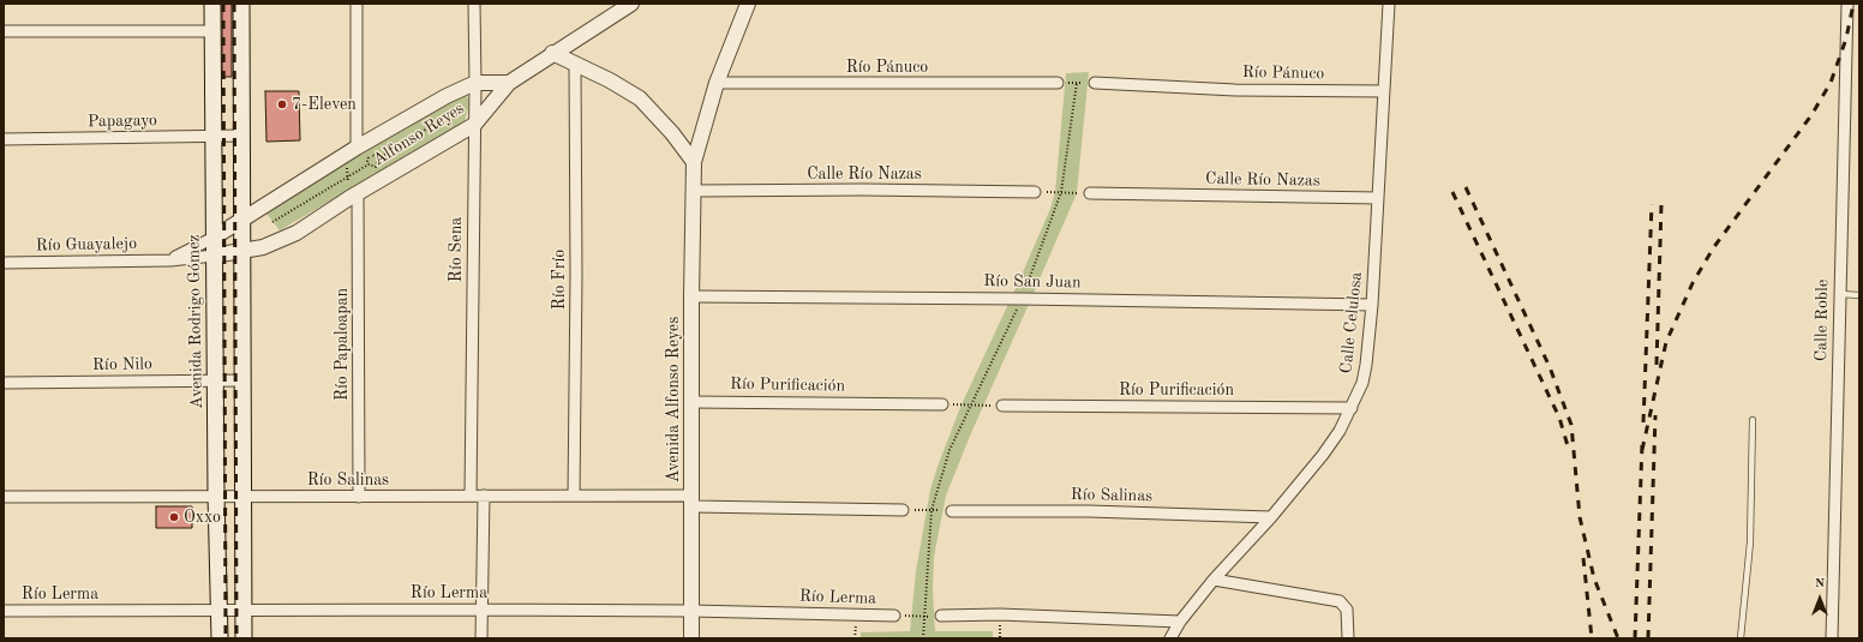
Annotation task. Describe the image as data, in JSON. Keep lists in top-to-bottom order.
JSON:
{
  "streets": {
    "main road": ["Avenida Rodrigo Gómez"],
    "street": [
      "Río Pánuco",
      "Papagayo",
      "Alfonso Reyes",
      "Calle Río Nazas",
      "Río Guayalejo",
      "Río Sena",
      "Río Frío",
      "Río San Juan",
      "Calle Roble",
      "Calle Celulosa",
      "Río Papaloapan",
      "Río Nilo",
      "Río Purificación",
      "Avenida Alfonso Reyes",
      "Río Salinas",
      "Río Lerma"
    ]
  },
  "crossings": [
    ["Río Pánuco", "Calle Celulosa"],
    ["Río Pánuco", "Avenida Alfonso Reyes"],
    ["Papagayo", "Avenida Rodrigo Gómez"],
    ["Alfonso Reyes", "Río Guayalejo"],
    ["Alfonso Reyes", "Río Sena"],
    ["Alfonso Reyes", "Avenida Rodrigo Gómez"],
    ["Alfonso Reyes", "Río Papaloapan"],
    ["Calle Río Nazas", "Calle Celulosa"],
    ["Calle Río Nazas", "Avenida Alfonso Reyes"],
    ["Río Guayalejo", "Avenida Rodrigo Gómez"],
    ["Río Sena", "Río Salinas"],
    ["Río Frío", "Río Salinas"],
    ["Río San Juan", "Calle Celulosa"],
    ["Río San Juan", "Avenida Alfonso Reyes"],
    ["Avenida Rodrigo Gómez", "Río Nilo"],
    ["Avenida Rodrigo Gómez", "Río Salinas"],
    ["Avenida Rodrigo Gómez", "Río Lerma"],
    ["Calle Celulosa", "Río Purificación"],
    ["Calle Celulosa", "Río Salinas"],
    ["Río Papaloapan", "Río Salinas"],
    ["Río Purificación", "Avenida Alfonso Reyes"],
    ["Avenida Alfonso Reyes", "Río Salinas"],
    ["Avenida Alfonso Reyes", "Río Lerma"]
  ],
  "places": ["7-Eleven", "Oxxo"],
  "north": "top"
}
